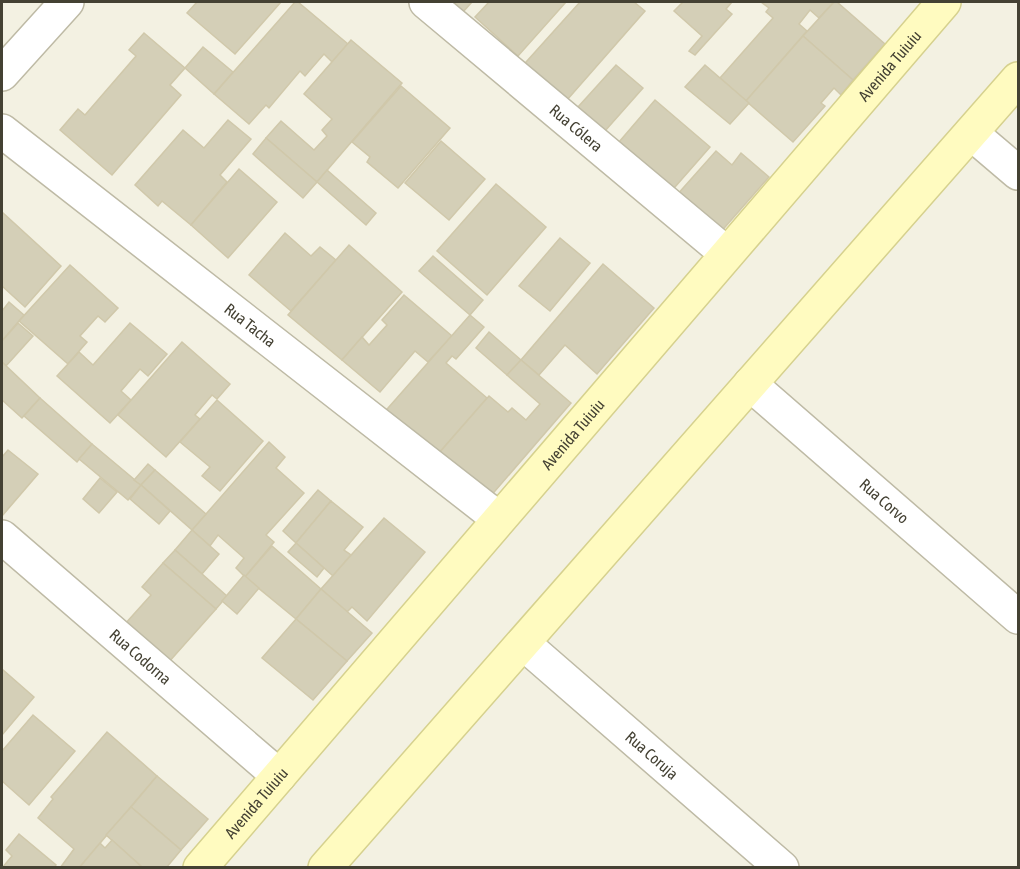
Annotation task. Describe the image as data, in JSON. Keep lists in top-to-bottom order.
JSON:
{
  "streets": {
    "main road": ["Avenida Tuiuiu"],
    "street": [
      "Rua Cólera",
      "Rua Tacha",
      "Rua Corvo",
      "Rua Codorna",
      "Rua Coruja"
    ]
  },
  "crossings": [
    ["Avenida Tuiuiu", "Rua Cólera"],
    ["Avenida Tuiuiu", "Rua Tacha"],
    ["Avenida Tuiuiu", "Rua Codorna"]
  ]
}
